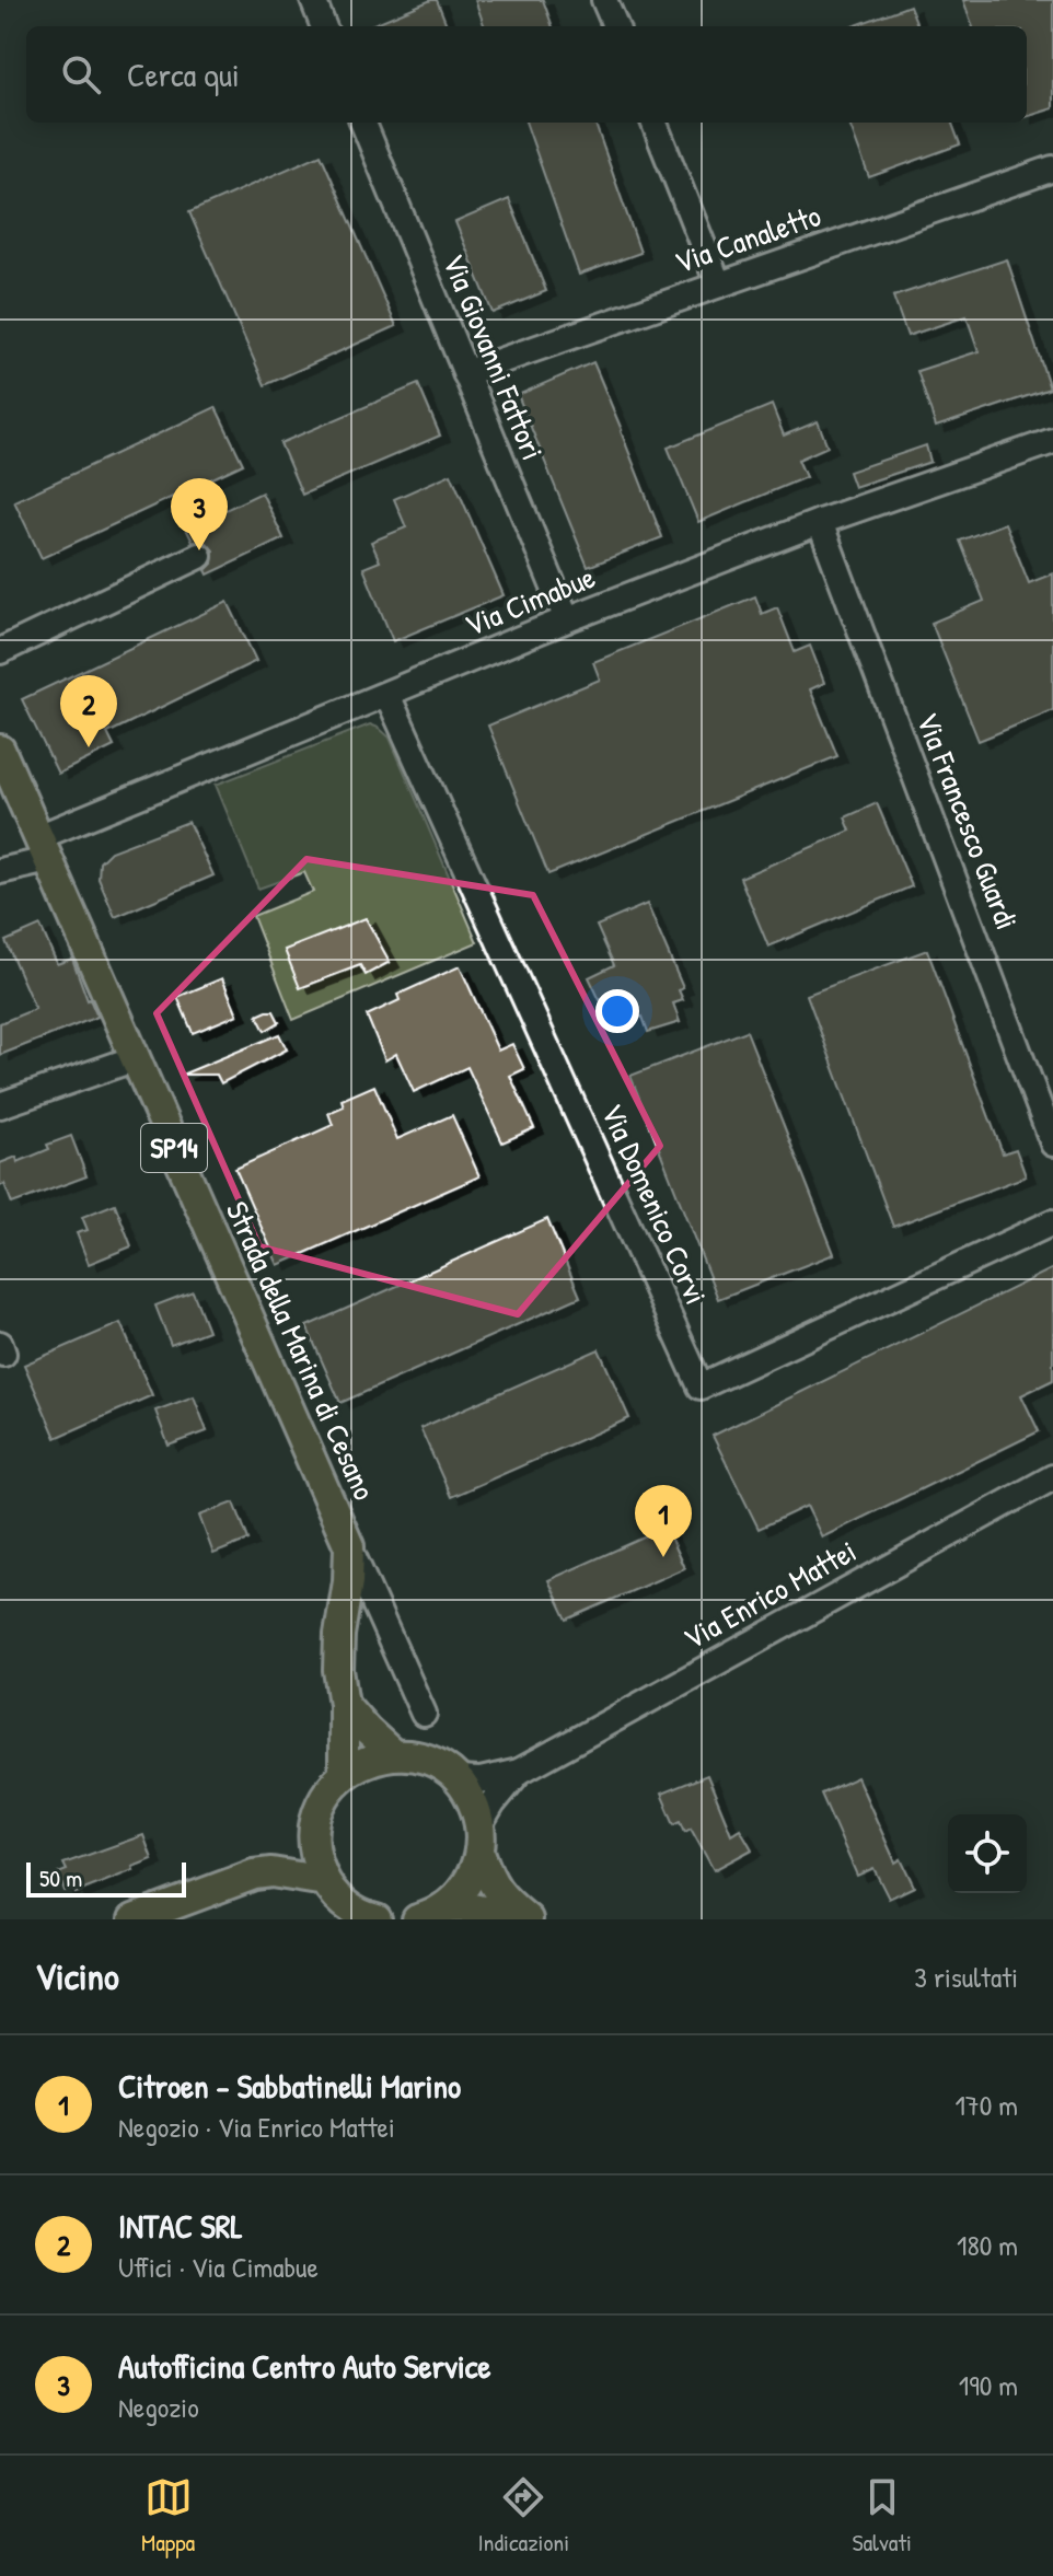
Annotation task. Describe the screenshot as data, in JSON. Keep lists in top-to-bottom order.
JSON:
{
  "streets": {
    "main road": ["SP14", "Strada della Marina di Cesano"],
    "street": [
      "Via Canaletto",
      "Via Giovanni Fattori",
      "Via Cimabue",
      "Via Francesco Guardi",
      "Via Domenico Corvi",
      "Via Enrico Mattei"
    ]
  },
  "crossings": [
    ["Via Canaletto", "Via Giovanni Fattori"],
    ["Via Giovanni Fattori", "Via Cimabue"],
    ["Via Cimabue", "Via Francesco Guardi"],
    ["Via Cimabue", "Via Domenico Corvi"],
    ["Via Cimabue", "Strada della Marina di Cesano"]
  ],
  "scale_bar": "50 m",
  "page": {
    "search": "Cerca qui",
    "pins": ["3", "2", "1"],
    "scale": "50 m",
    "heading": ["Vicino", "3 risultati"],
    "list": [
      {
        "mark": "1",
        "name": "Citroen - Sabbatinelli Marino",
        "note": "Negozio · Via Enrico Mattei",
        "value": "170 m"
      },
      {
        "mark": "2",
        "name": "INTAC SRL",
        "note": "Uffici · Via Cimabue",
        "value": "180 m"
      },
      {
        "mark": "3",
        "name": "Autofficina Centro Auto Service",
        "note": "Negozio",
        "value": "190 m"
      }
    ],
    "nav": ["Mappa", "Indicazioni", "Salvati"]
  }
}
